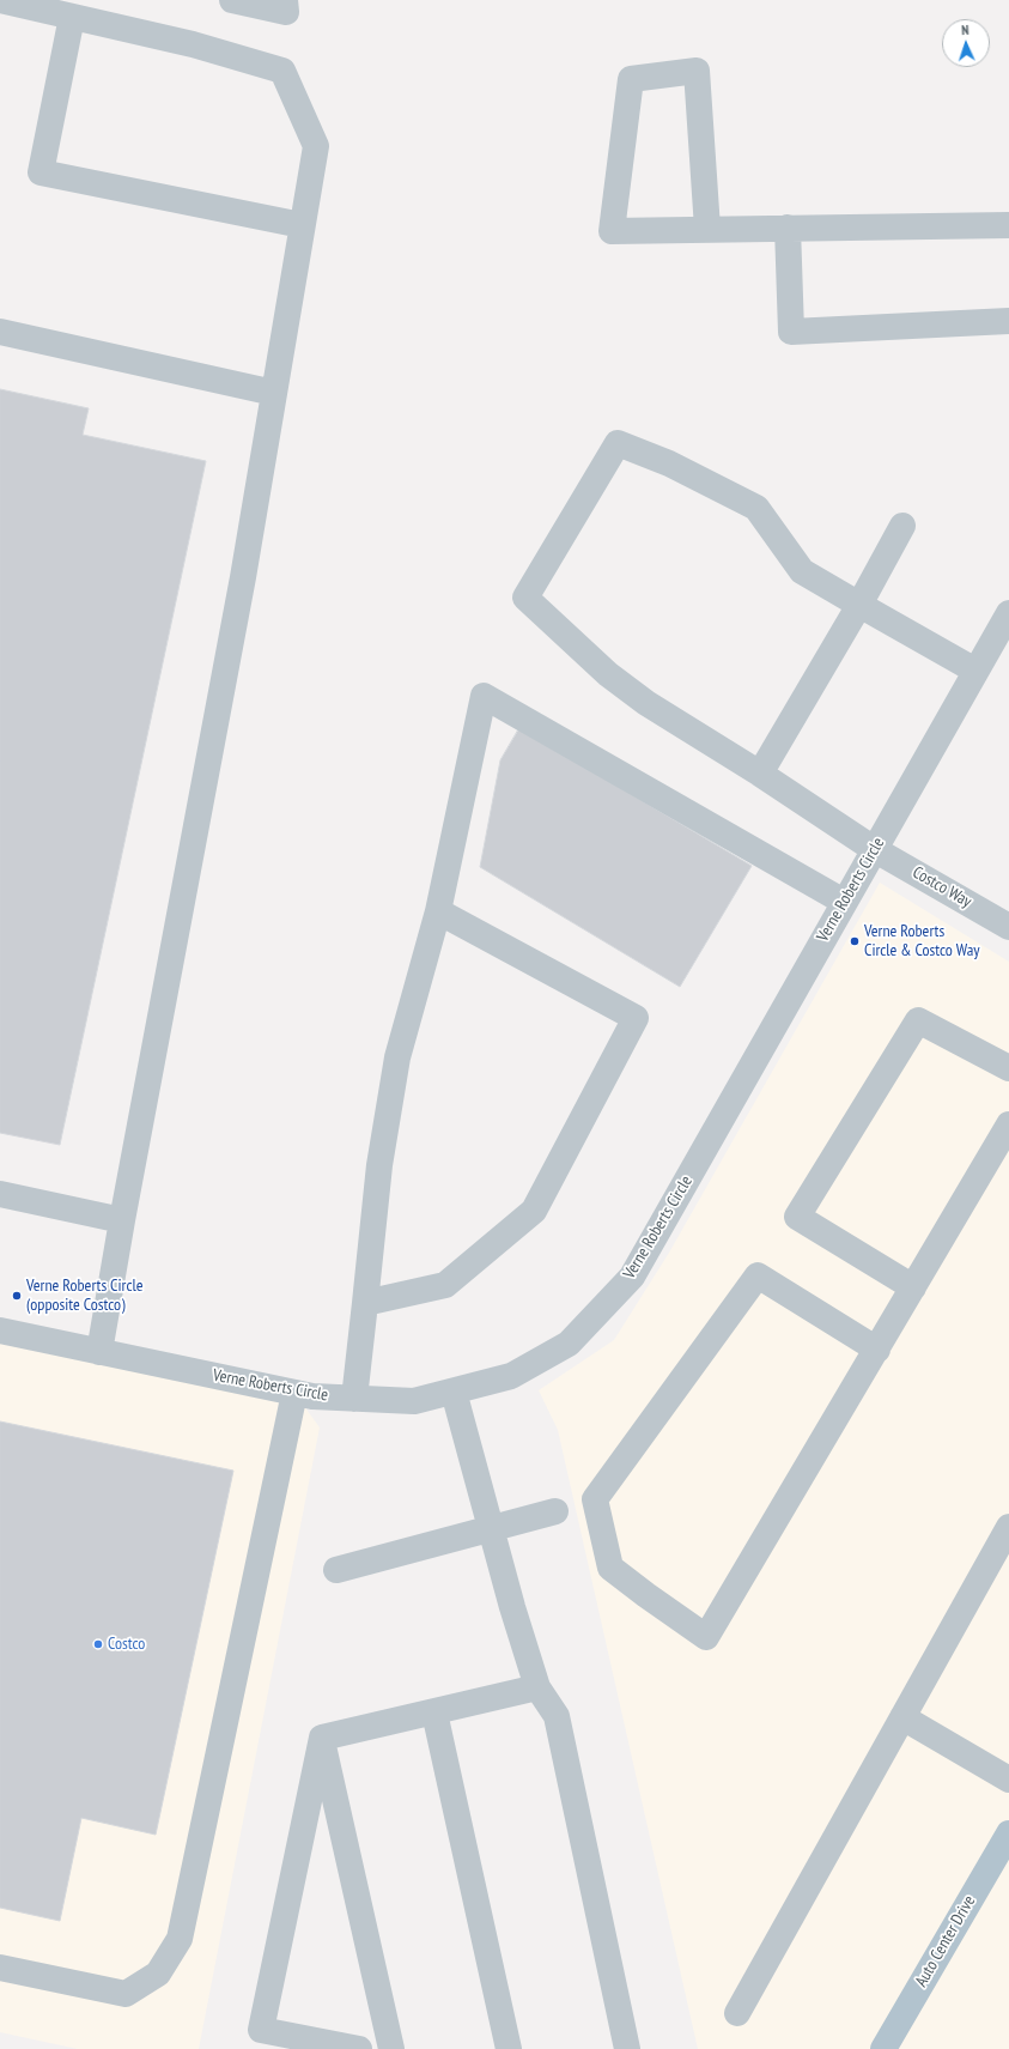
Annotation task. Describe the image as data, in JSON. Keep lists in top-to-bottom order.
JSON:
{
  "streets": {
    "main road": ["Auto Center Drive"],
    "street": ["Costco Way", "Verne Roberts Circle"]
  },
  "crossings": [
    ["Costco Way", "Verne Roberts Circle"]
  ],
  "places": ["Verne Roberts Circle & Costco Way", "Verne Roberts Circle (opposite Costco)", "Costco"],
  "north": "top"
}
